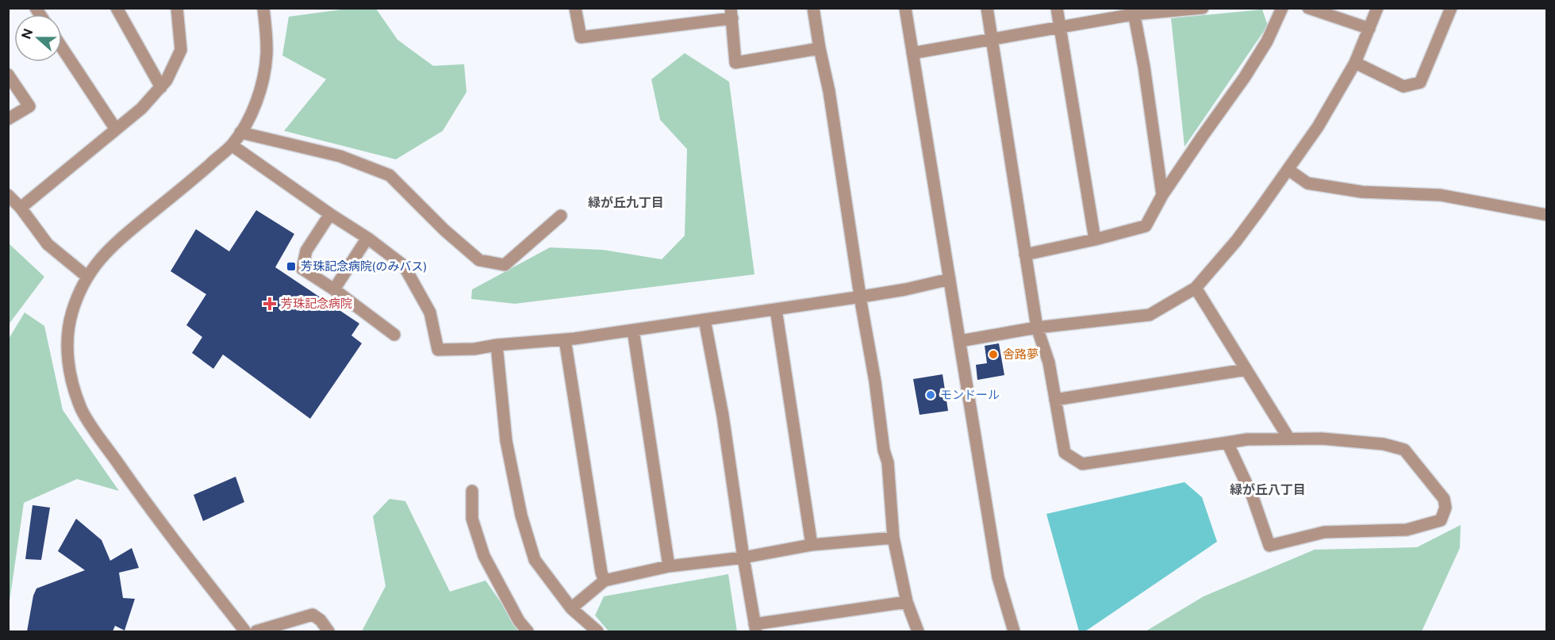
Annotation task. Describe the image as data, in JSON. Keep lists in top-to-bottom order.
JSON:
{
  "districts": ["緑が丘九丁目", "緑が丘八丁目"],
  "places": {
    "transit": ["芳珠記念病院(のみバス)"],
    "health": ["芳珠記念病院"],
    "other": ["舎路夢", "モンドール"]
  },
  "north": "left"
}
